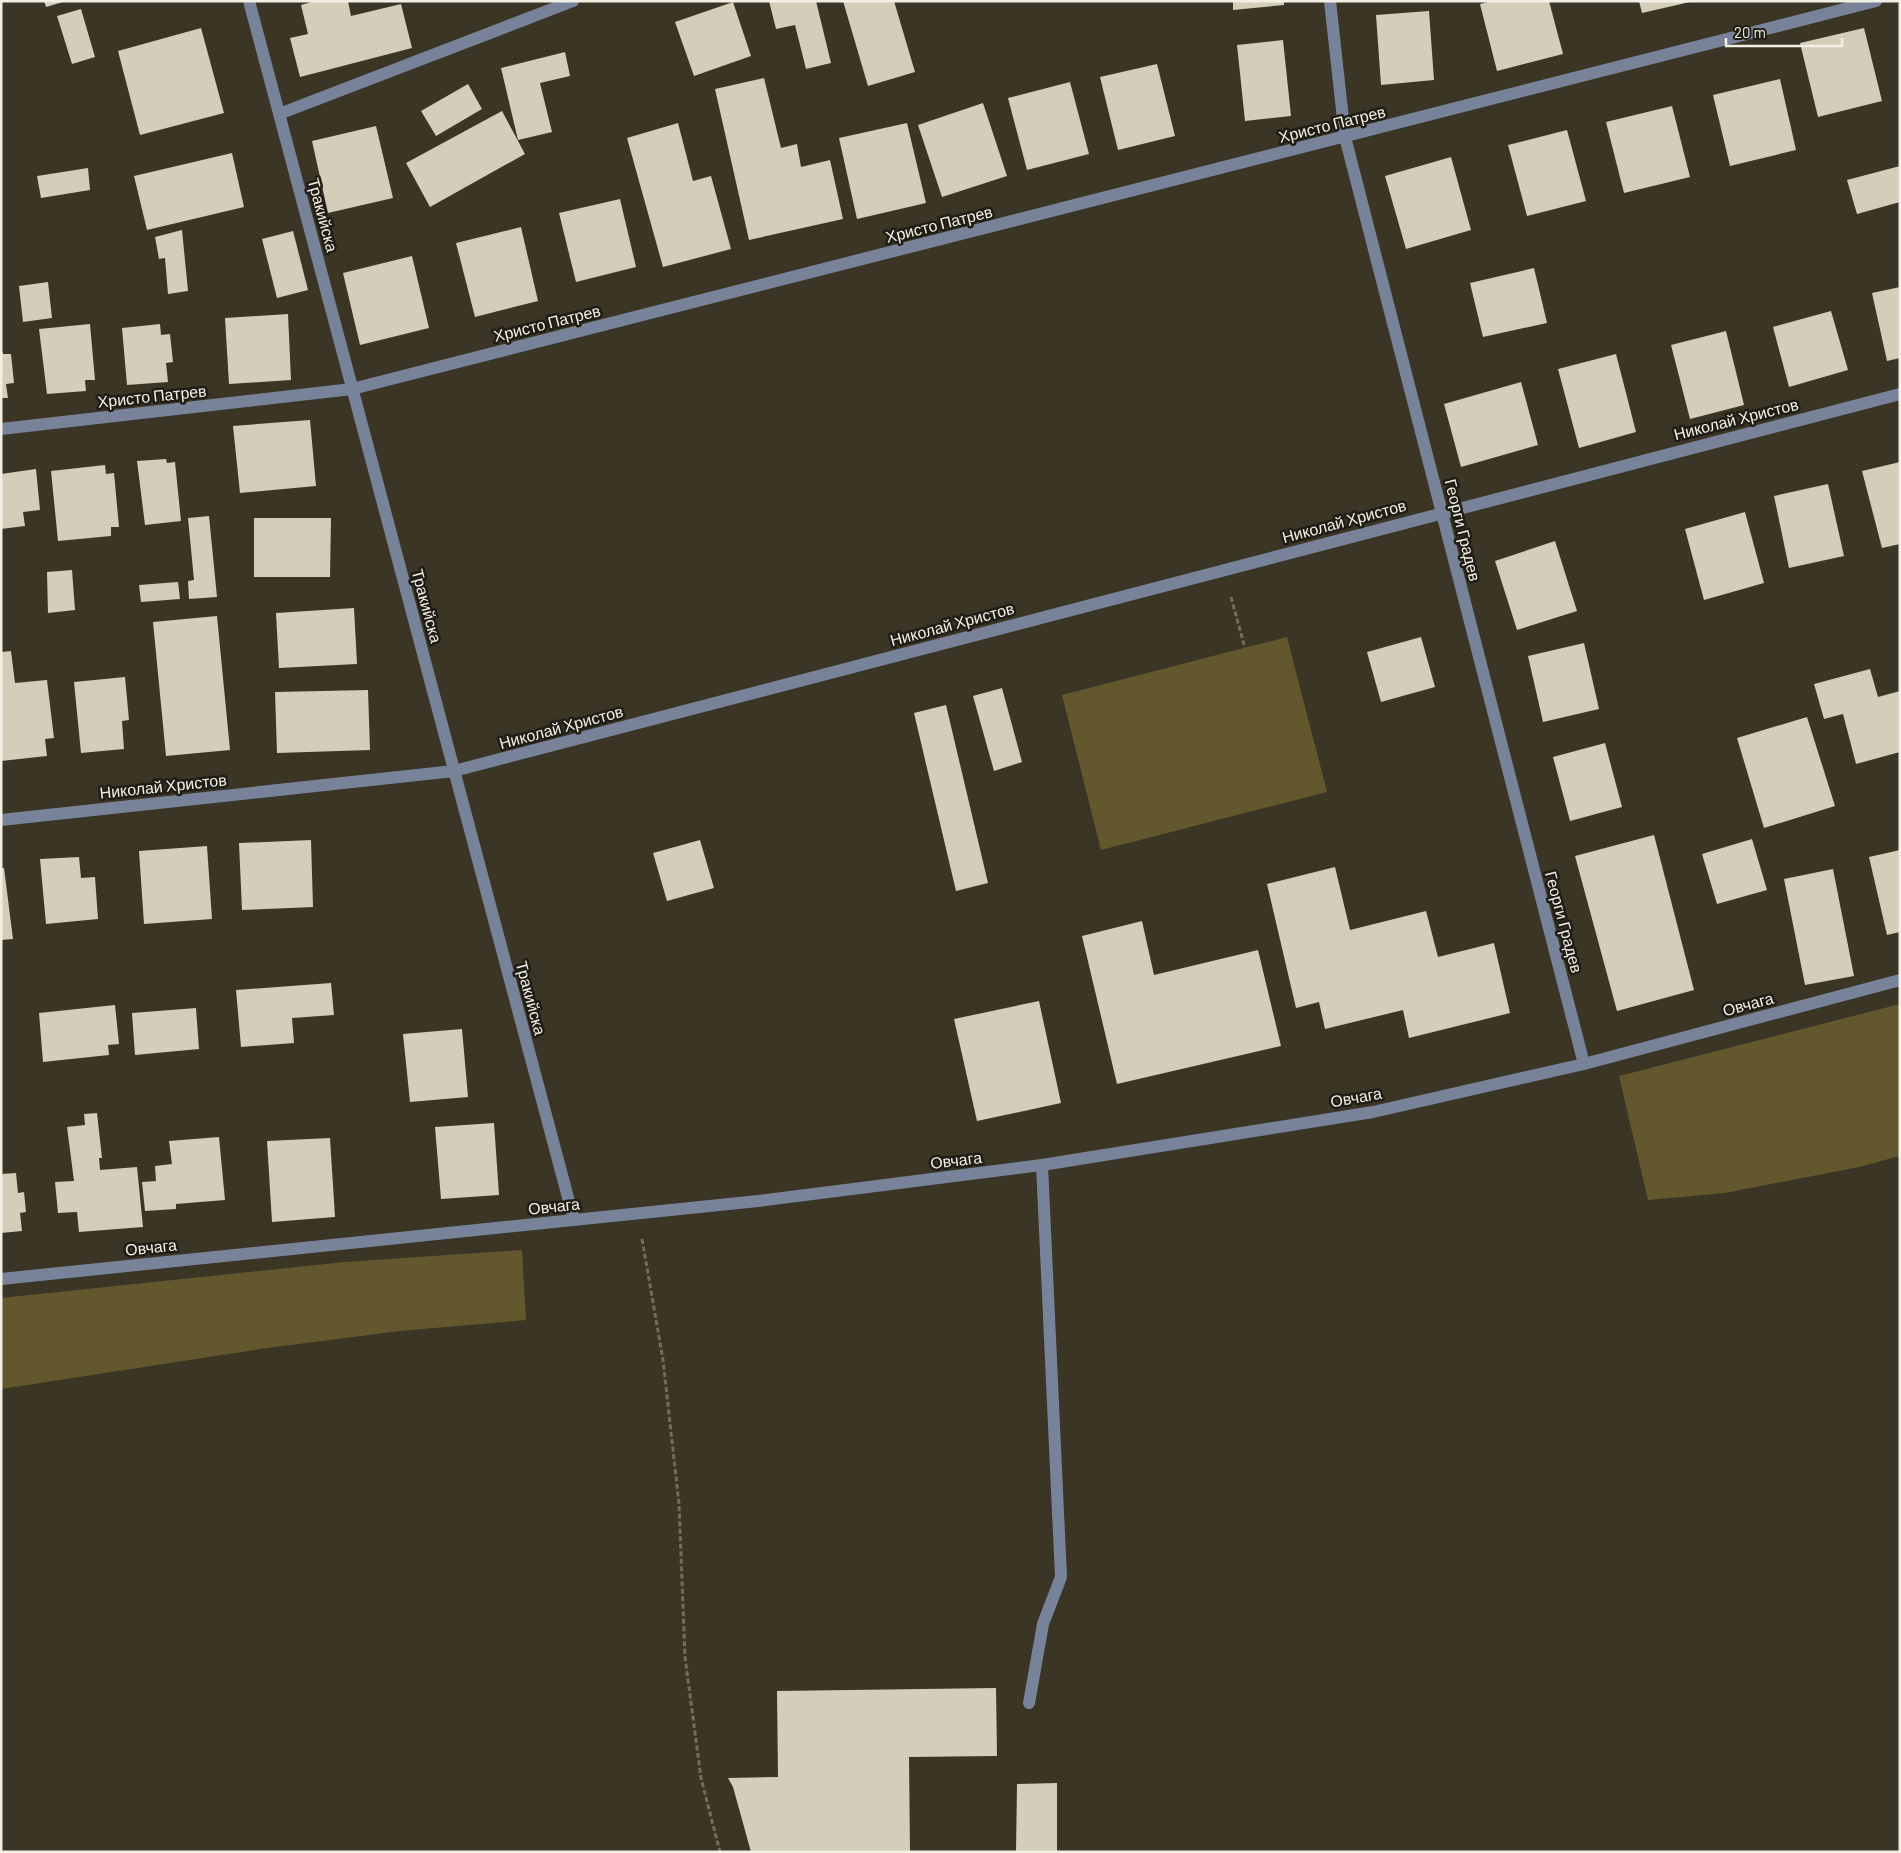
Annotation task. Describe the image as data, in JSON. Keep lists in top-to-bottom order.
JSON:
{
  "streets": {
    "street": [
      "Христо Патрев",
      "Тракийска",
      "Николай Христов",
      "Георги Градев",
      "Овчага"
    ]
  },
  "crossings": [
    ["Христо Патрев", "Тракийска"],
    ["Христо Патрев", "Георги Градев"],
    ["Тракийска", "Николай Христов"],
    ["Тракийска", "Овчага"],
    ["Николай Христов", "Георги Градев"],
    ["Георги Градев", "Овчага"]
  ],
  "scale_bar": "20 m"
}
